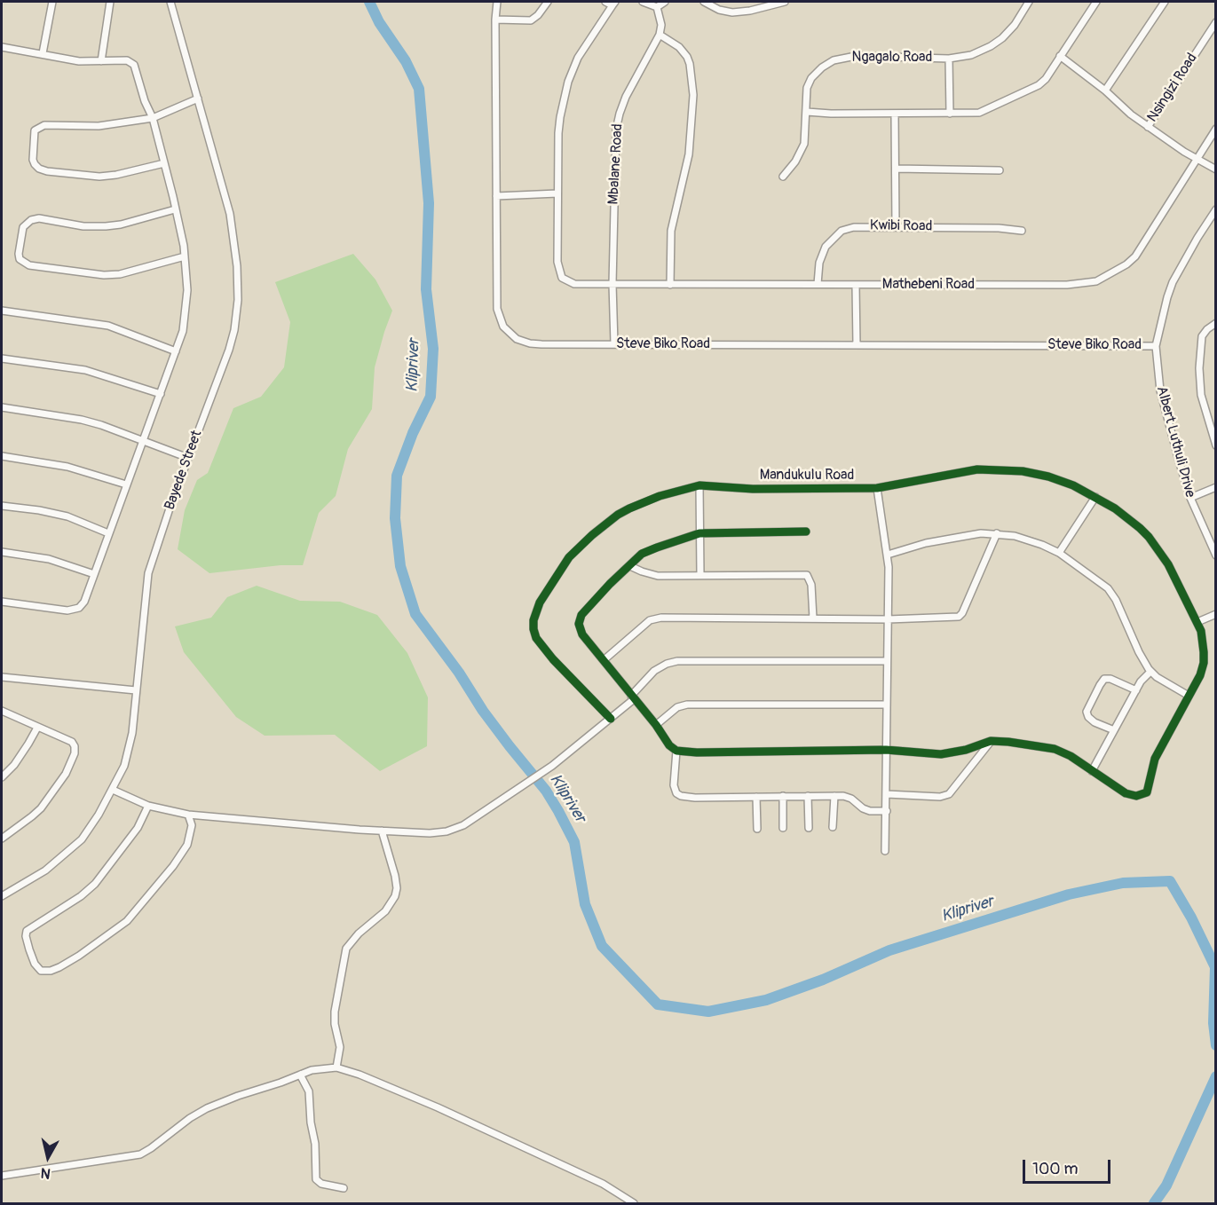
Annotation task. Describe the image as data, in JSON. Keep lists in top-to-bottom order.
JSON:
{
  "streets": {
    "street": [
      "Ngagalo Road",
      "Nsingizi Road",
      "Mbalane Road",
      "Kwibi Road",
      "Mathebeni Road",
      "Steve Biko Road",
      "Albert Luthuli Drive",
      "Bayede Street",
      "Mandukulu Road"
    ]
  },
  "crossings": [
    ["Mbalane Road", "Mathebeni Road"],
    ["Mbalane Road", "Steve Biko Road"],
    ["Kwibi Road", "Mathebeni Road"],
    ["Steve Biko Road", "Albert Luthuli Drive"]
  ],
  "water": ["Klipriver"],
  "scale_bar": "100 m",
  "north": "bottom"
}
